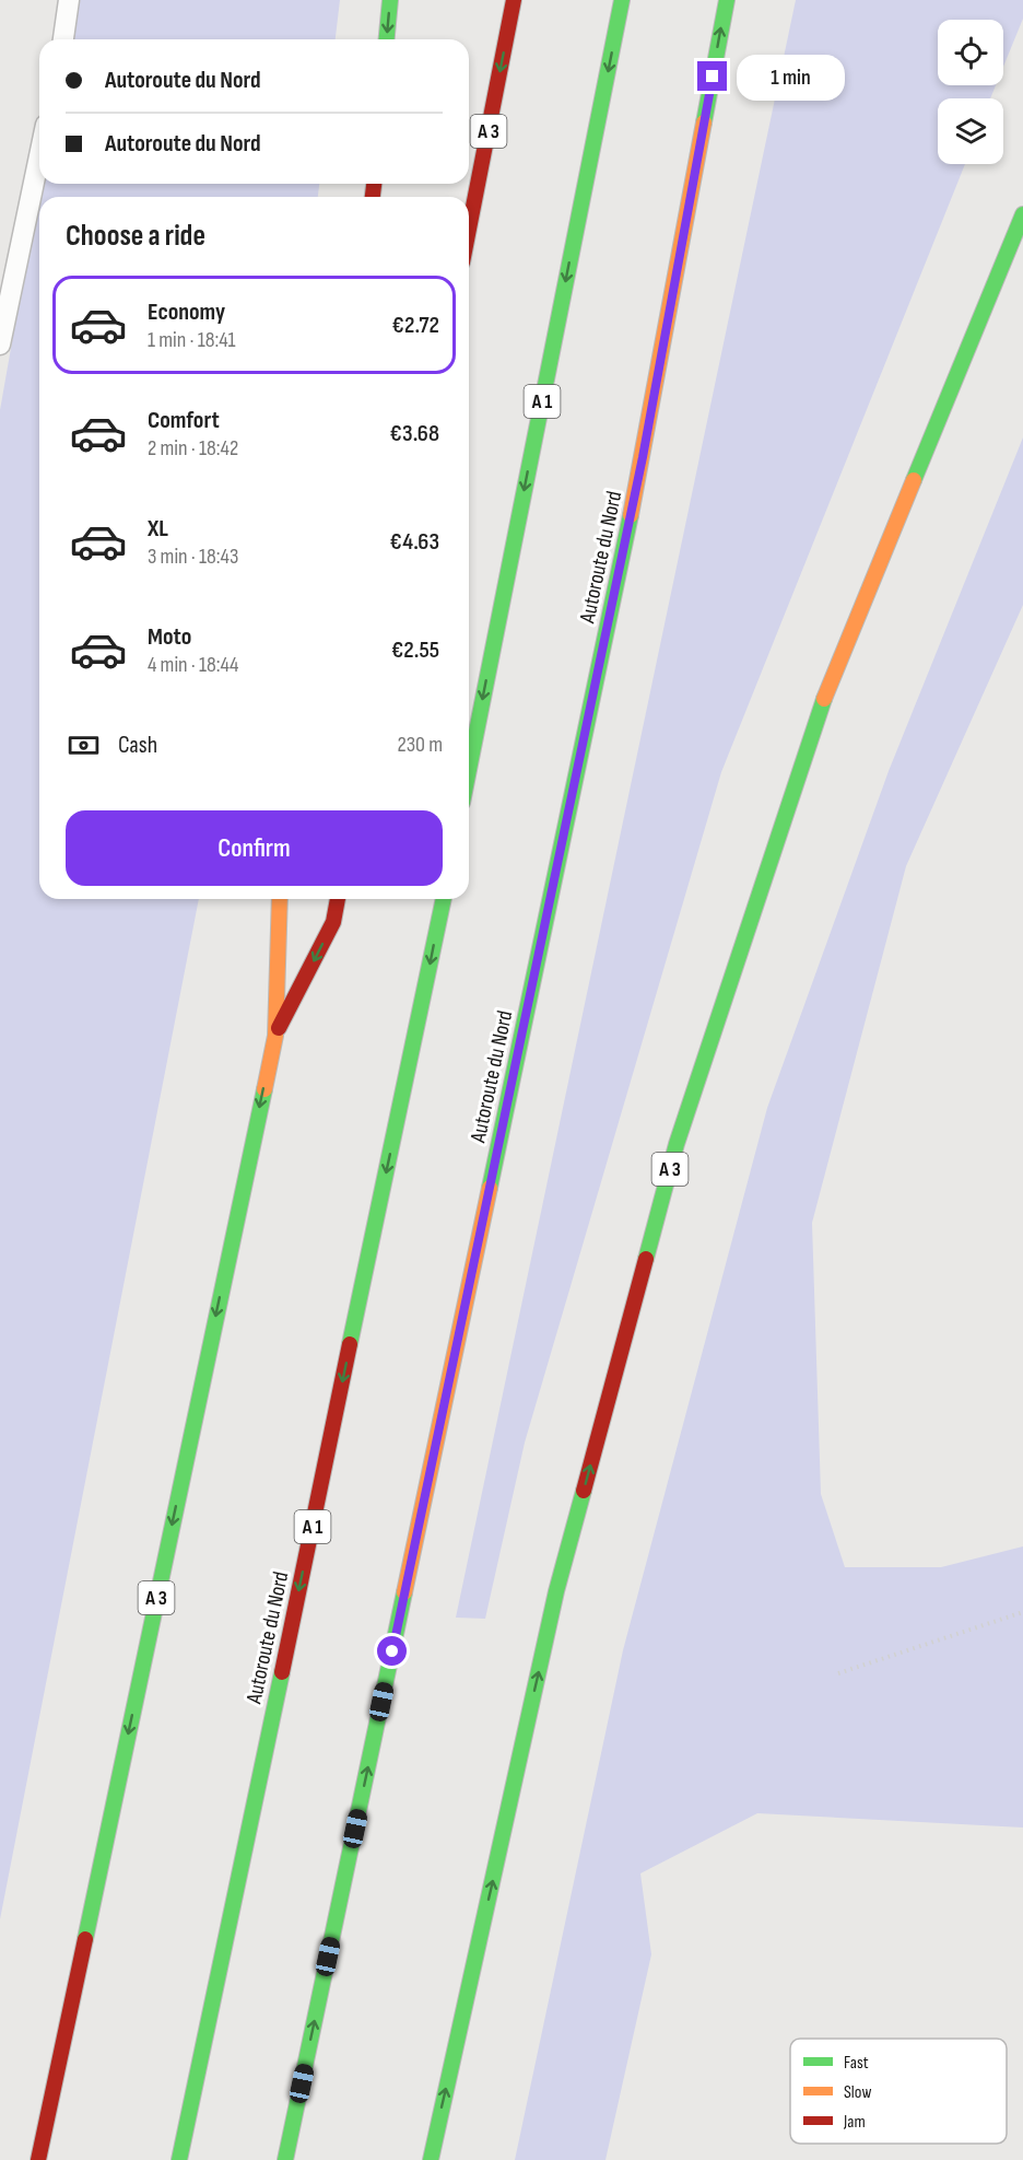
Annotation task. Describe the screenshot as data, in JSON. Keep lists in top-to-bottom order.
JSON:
{
  "streets": {
    "highway": ["A 3", "A 1", "Autoroute du Nord"]
  },
  "legend": ["Fast", "Slow", "Jam"],
  "page": {
    "banner": ["Autoroute du Nord", "Autoroute du Nord"],
    "bubble": "1 min",
    "heading": "Choose a ride",
    "list": [
      {
        "name": "Economy",
        "note": "1 min · 18:41",
        "value": "€2.72"
      },
      {
        "name": "Comfort",
        "note": "2 min · 18:42",
        "value": "€3.68"
      },
      {
        "name": "XL",
        "note": "3 min · 18:43",
        "value": "€4.63"
      },
      {
        "name": "Moto",
        "note": "4 min · 18:44",
        "value": "€2.55"
      }
    ],
    "pay": ["Cash", "230 m"],
    "buttons": "Confirm"
  }
}
